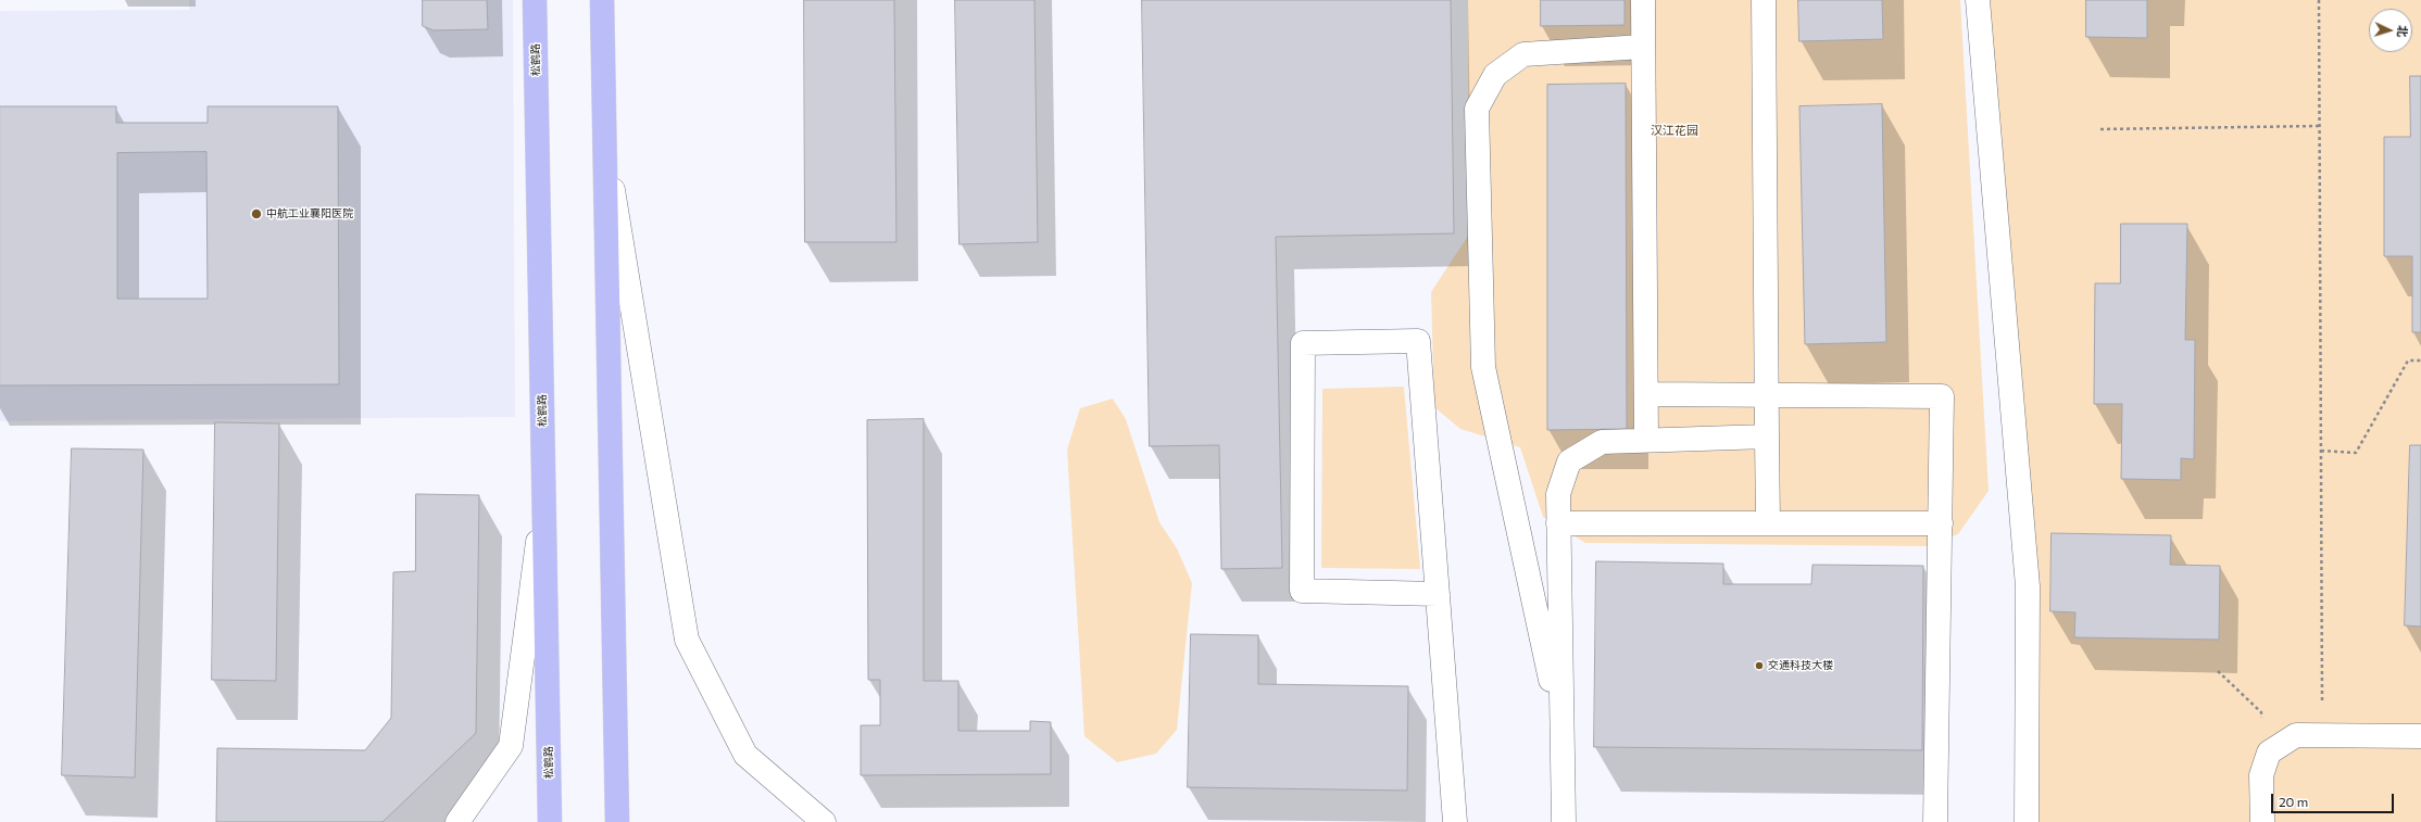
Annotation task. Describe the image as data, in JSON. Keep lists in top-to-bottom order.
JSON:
{
  "streets": {
    "main road": ["松鹤路"]
  },
  "districts": ["汉江花园"],
  "places": ["中航工业襄阳医院", "交通科技大楼"],
  "scale_bar": "20 m",
  "north": "right"
}
